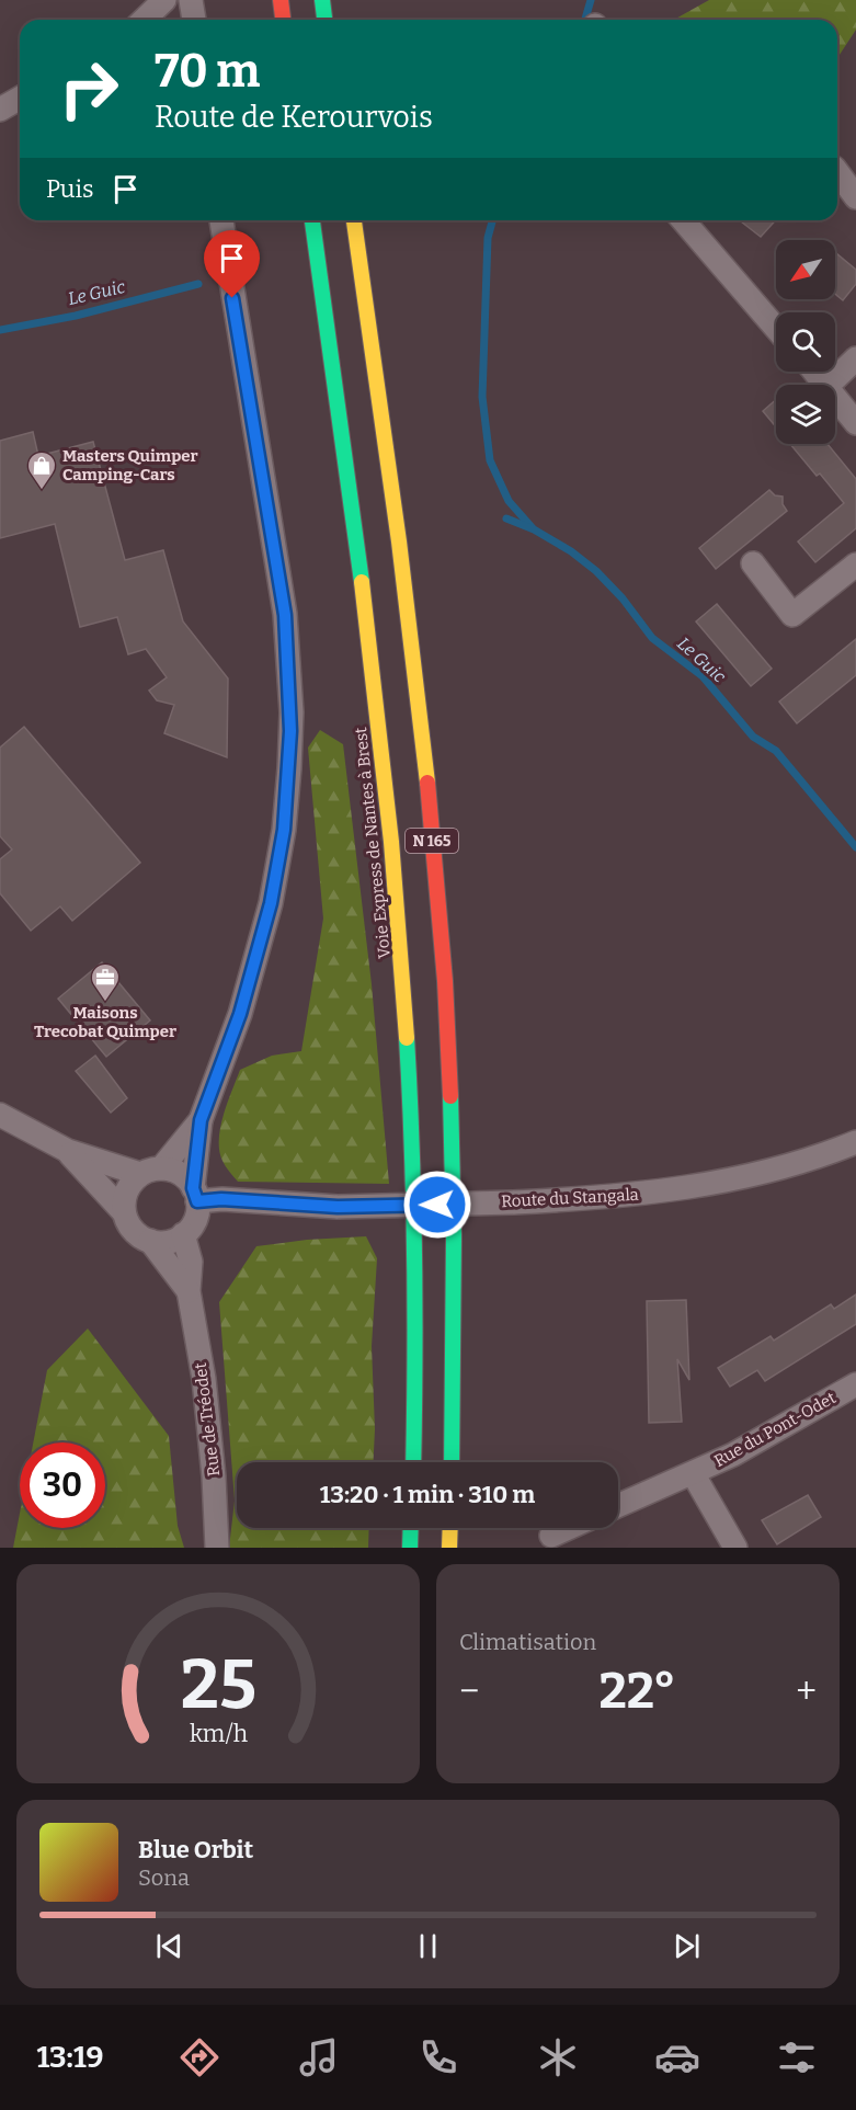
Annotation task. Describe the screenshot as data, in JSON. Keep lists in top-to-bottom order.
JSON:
{
  "streets": {
    "highway": ["N 165", "Voie Express de Nantes à Brest"],
    "street": ["Route du Stangala", "Rue de Tréodet", "Rue du Pont-Odet"]
  },
  "crossings": [
    ["Route du Stangala", "Rue de Tréodet"]
  ],
  "water": ["Le Guic"],
  "places": {
    "shop": ["Masters Quimper Camping-Cars"],
    "office": ["Maisons Trecobat Quimper"]
  },
  "north": "bottom left",
  "page": {
    "turn": ["70 m", "Route de Kerourvois"],
    "then": "Puis",
    "limit": "30",
    "trip": "13:20 · 1 min · 310 m",
    "tile": "Climatisation",
    "heat": ["−", "22°", "+"],
    "song": ["Blue Orbit", "Sona"],
    "tabs": "13:19",
    "gauge": ["25", "km/h"]
  }
}
